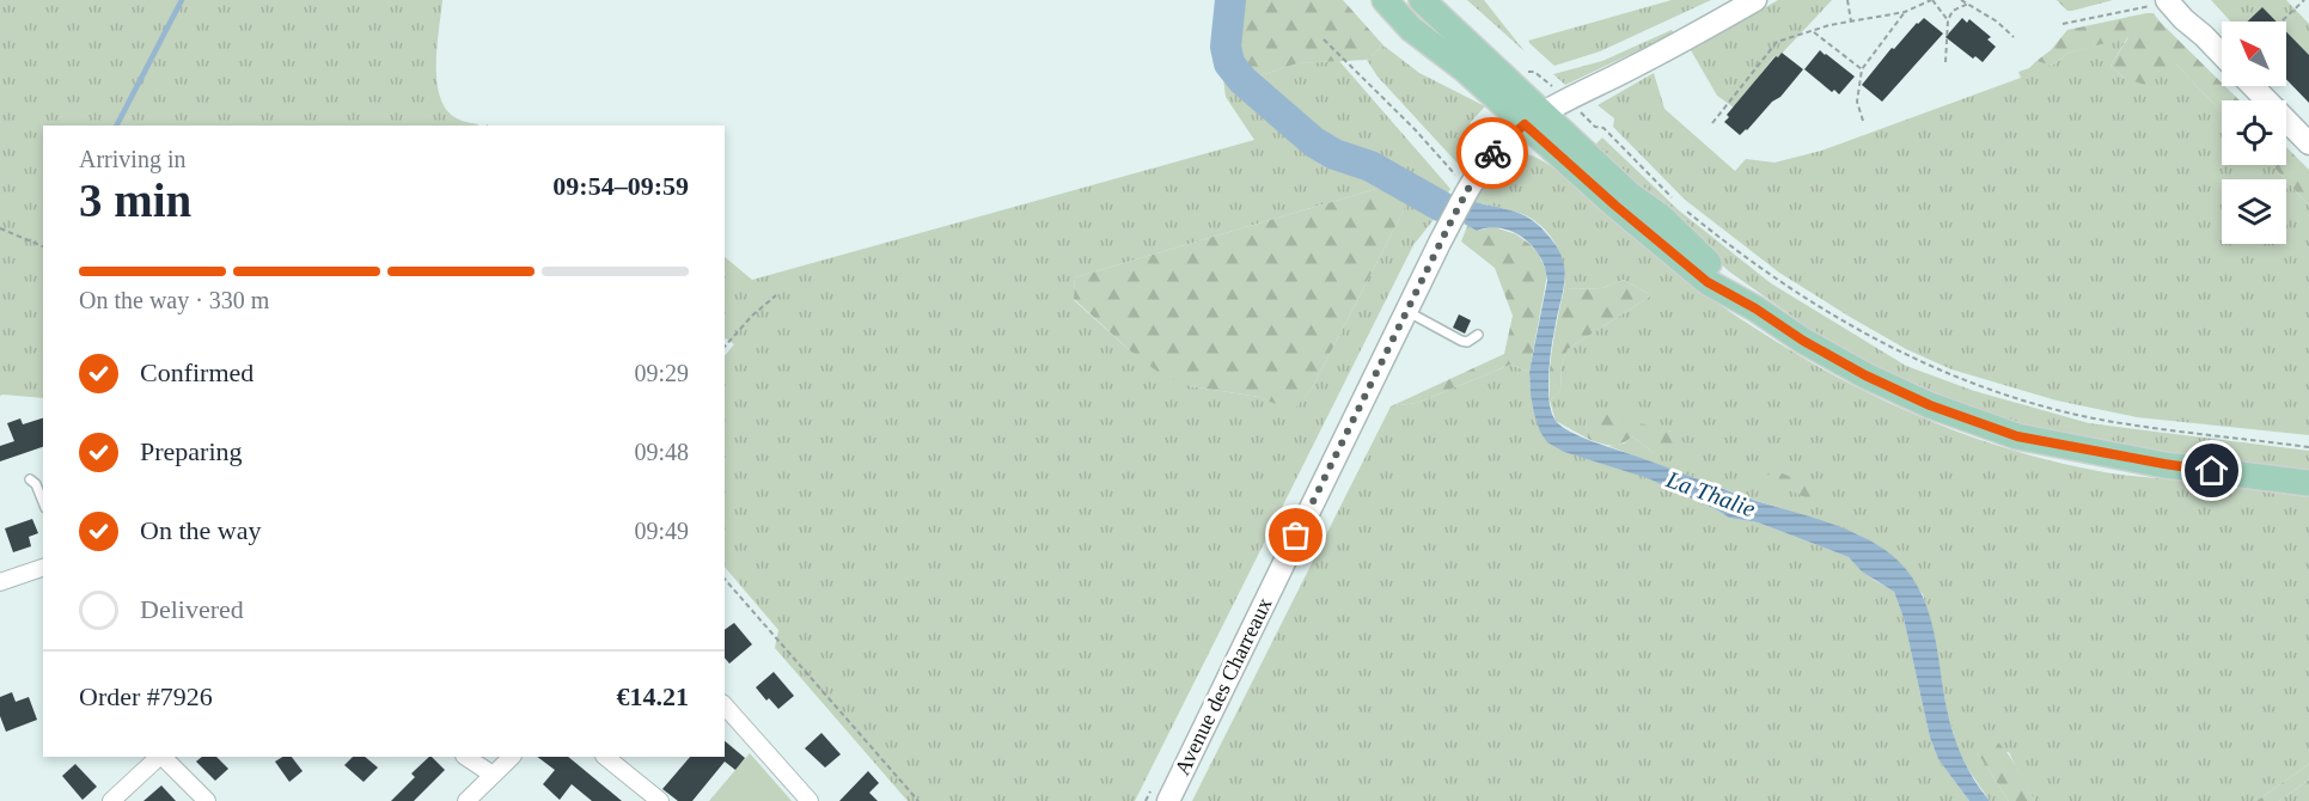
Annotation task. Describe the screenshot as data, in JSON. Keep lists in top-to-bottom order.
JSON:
{
  "streets": {
    "main road": ["Avenue des Charreaux"]
  },
  "water": ["La Thalie"],
  "north": "top left",
  "page": {
    "heading": ["3 min", "Arriving in", "09:54–09:59"],
    "panel": ["Order #7926", "€14.21"],
    "bar": "On the way · 330 m",
    "list": [
      ["Confirmed", "09:29"],
      ["Preparing", "09:48"],
      ["On the way", "09:49"],
      "Delivered"
    ]
  }
}
